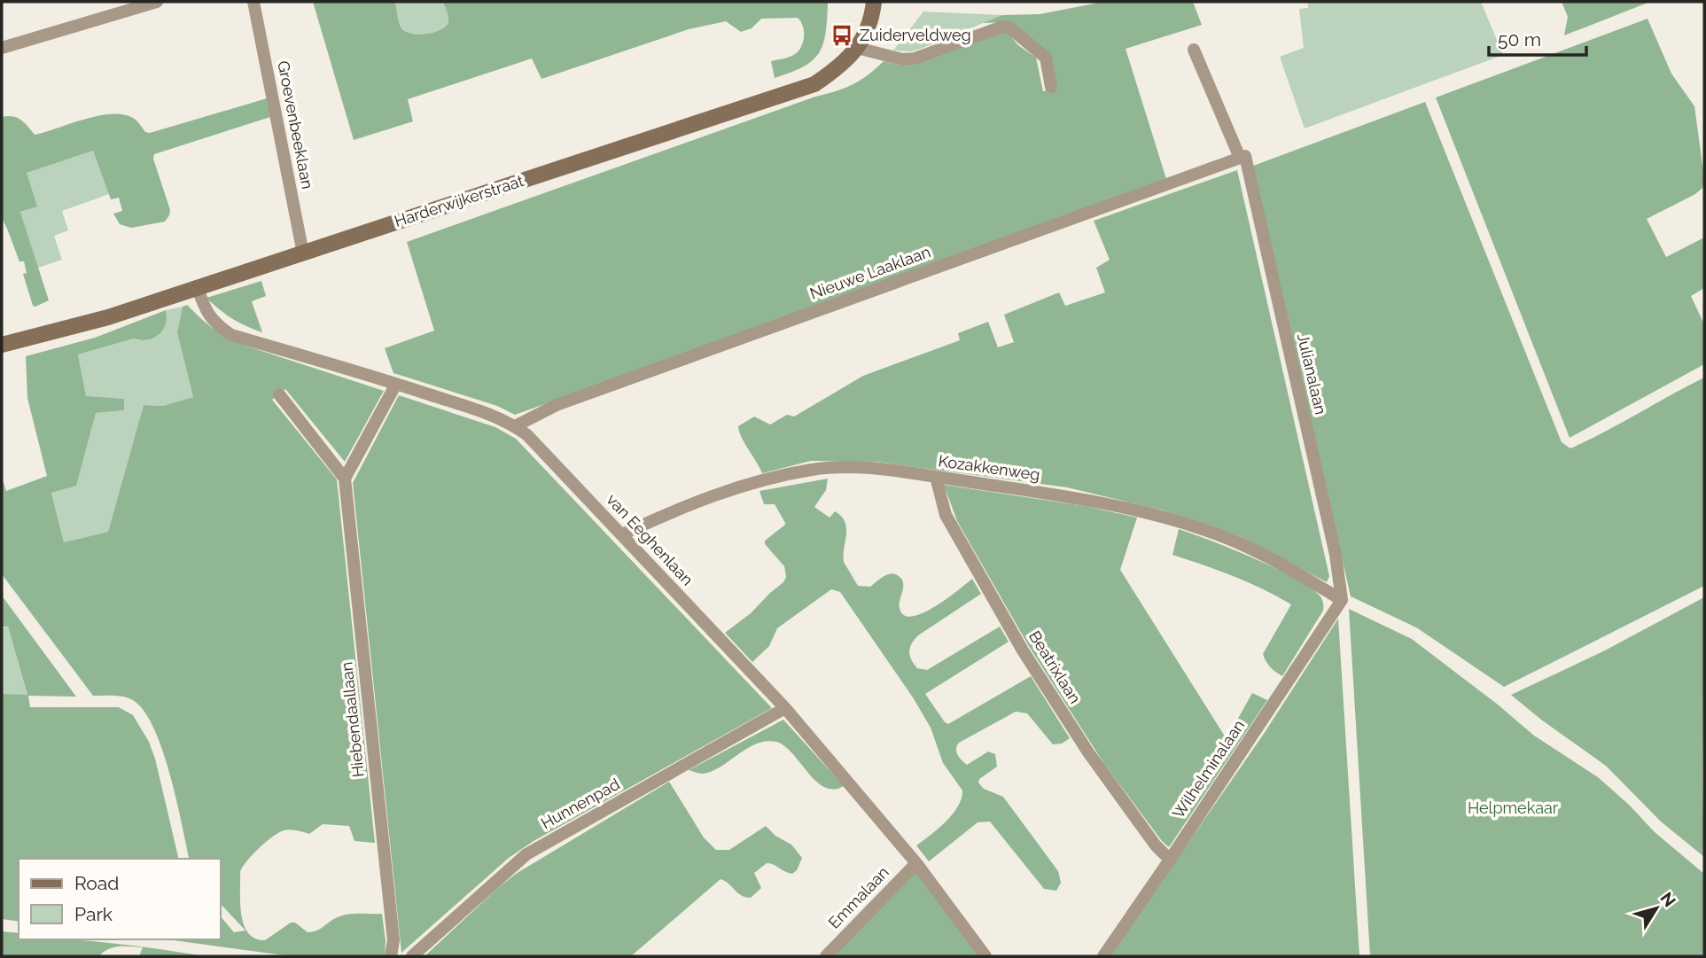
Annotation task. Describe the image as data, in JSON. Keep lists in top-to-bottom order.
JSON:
{
  "streets": {
    "main road": ["Harderwijkerstraat"],
    "street": [
      "Groevenbeeklaan",
      "Nieuwe Laaklaan",
      "Julianalaan",
      "Kozakkenweg",
      "van Eeghenlaan",
      "Beatrixlaan",
      "Hiebendaallaan",
      "Wilhelminalaan",
      "Hunnenpad",
      "Emmalaan"
    ]
  },
  "crossings": [
    ["Groevenbeeklaan", "Harderwijkerstraat"],
    ["Harderwijkerstraat", "van Eeghenlaan"],
    ["Nieuwe Laaklaan", "Julianalaan"],
    ["Nieuwe Laaklaan", "van Eeghenlaan"],
    ["Julianalaan", "Kozakkenweg"],
    ["Julianalaan", "Wilhelminalaan"],
    ["Kozakkenweg", "van Eeghenlaan"],
    ["Kozakkenweg", "Beatrixlaan"],
    ["Kozakkenweg", "Wilhelminalaan"],
    ["van Eeghenlaan", "Hunnenpad"],
    ["van Eeghenlaan", "Emmalaan"],
    ["Beatrixlaan", "Wilhelminalaan"]
  ],
  "parks": ["Helpmekaar"],
  "places": {
    "bus stop": ["Zuiderveldweg"]
  },
  "legend": ["Road", "Park"],
  "scale_bar": "50 m",
  "north": "top right"
}
